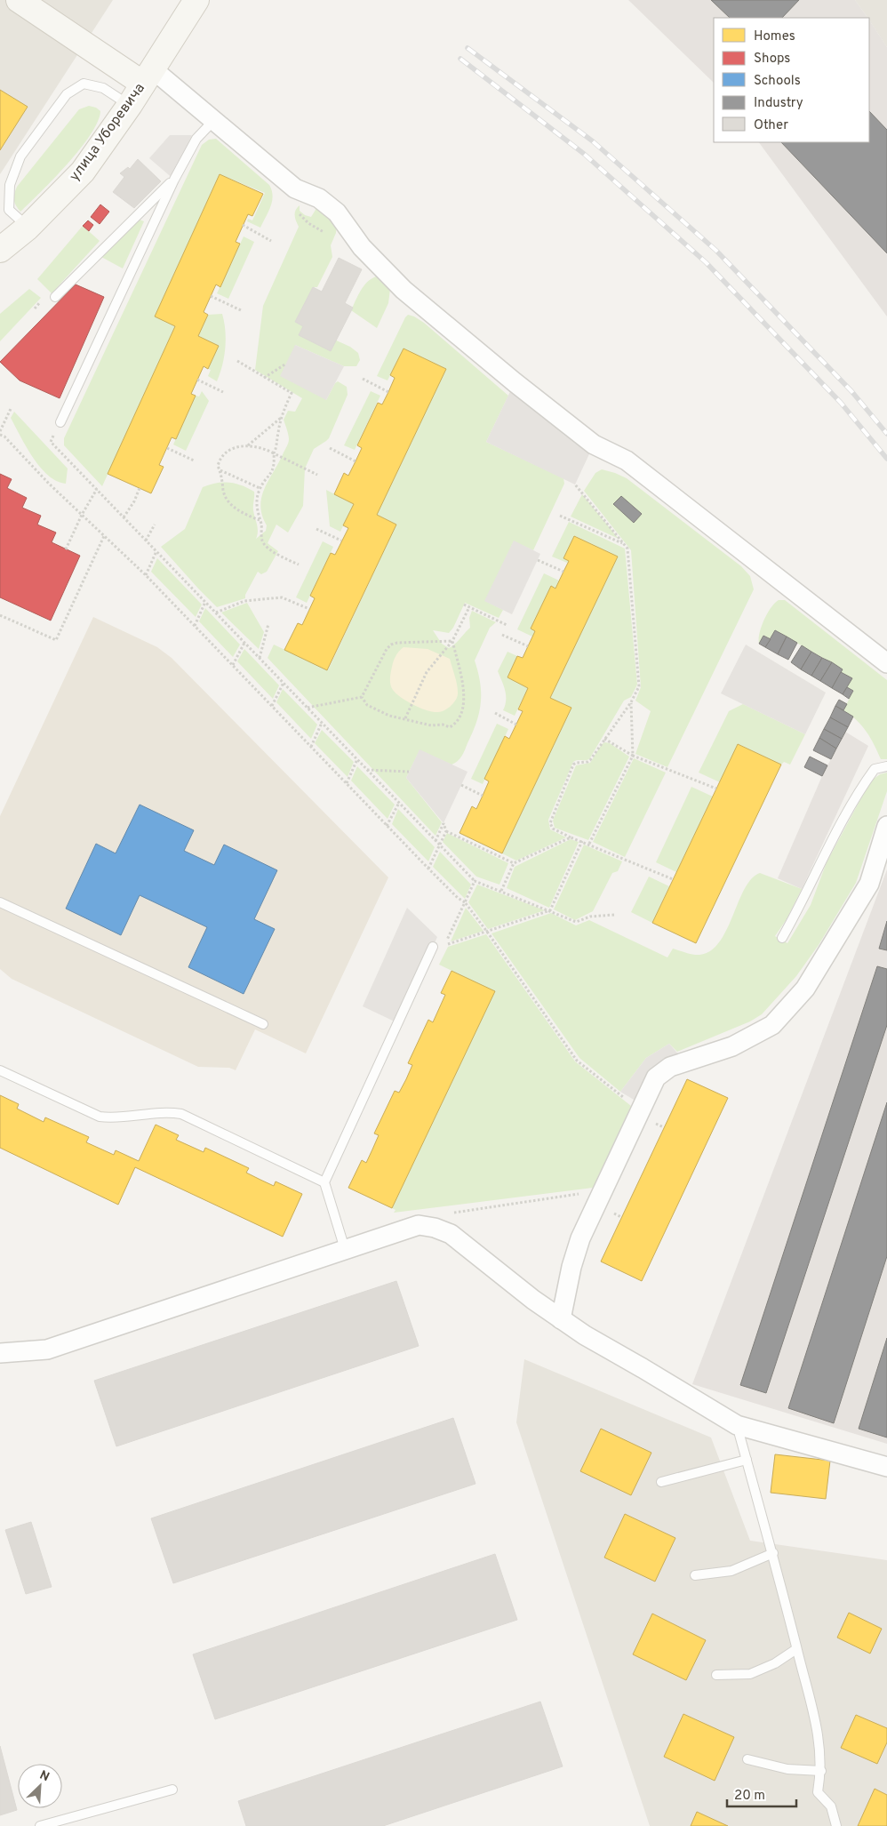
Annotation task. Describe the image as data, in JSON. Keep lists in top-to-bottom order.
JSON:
{
  "streets": {
    "main road": ["улица Уборевича"]
  },
  "legend": [
    "Homes",
    "Shops",
    "Schools",
    "Industry",
    "Other"
  ],
  "scale_bar": "20 m",
  "north": "top right"
}
